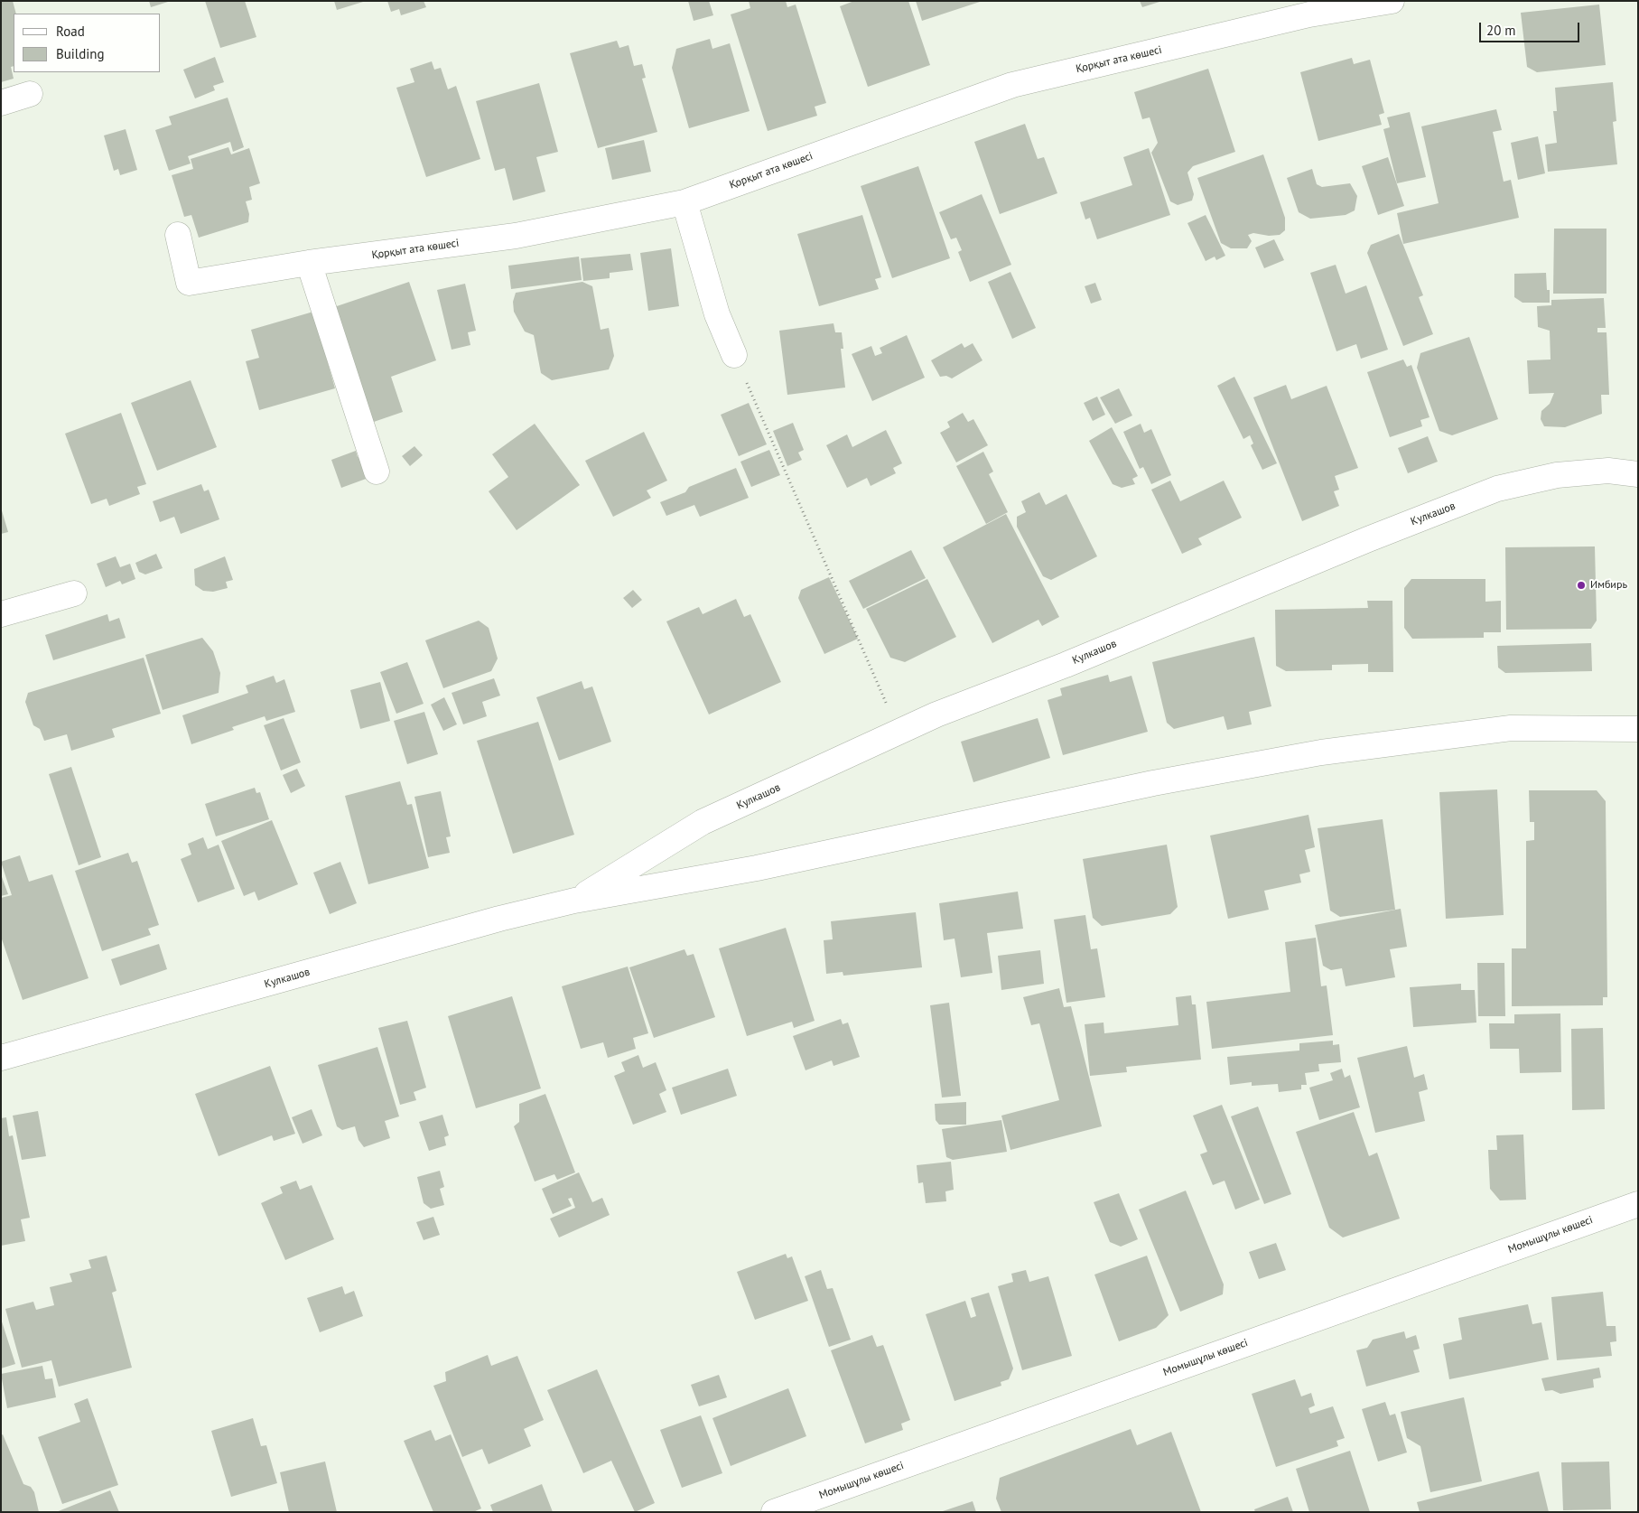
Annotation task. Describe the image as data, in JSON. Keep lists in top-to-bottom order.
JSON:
{
  "streets": {
    "street": ["Қорқыт ата көшесі", "Кулкашов", "Момышұлы көшесі"]
  },
  "places": ["Имбирь"],
  "legend": ["Road", "Building"],
  "scale_bar": "20 m"
}
